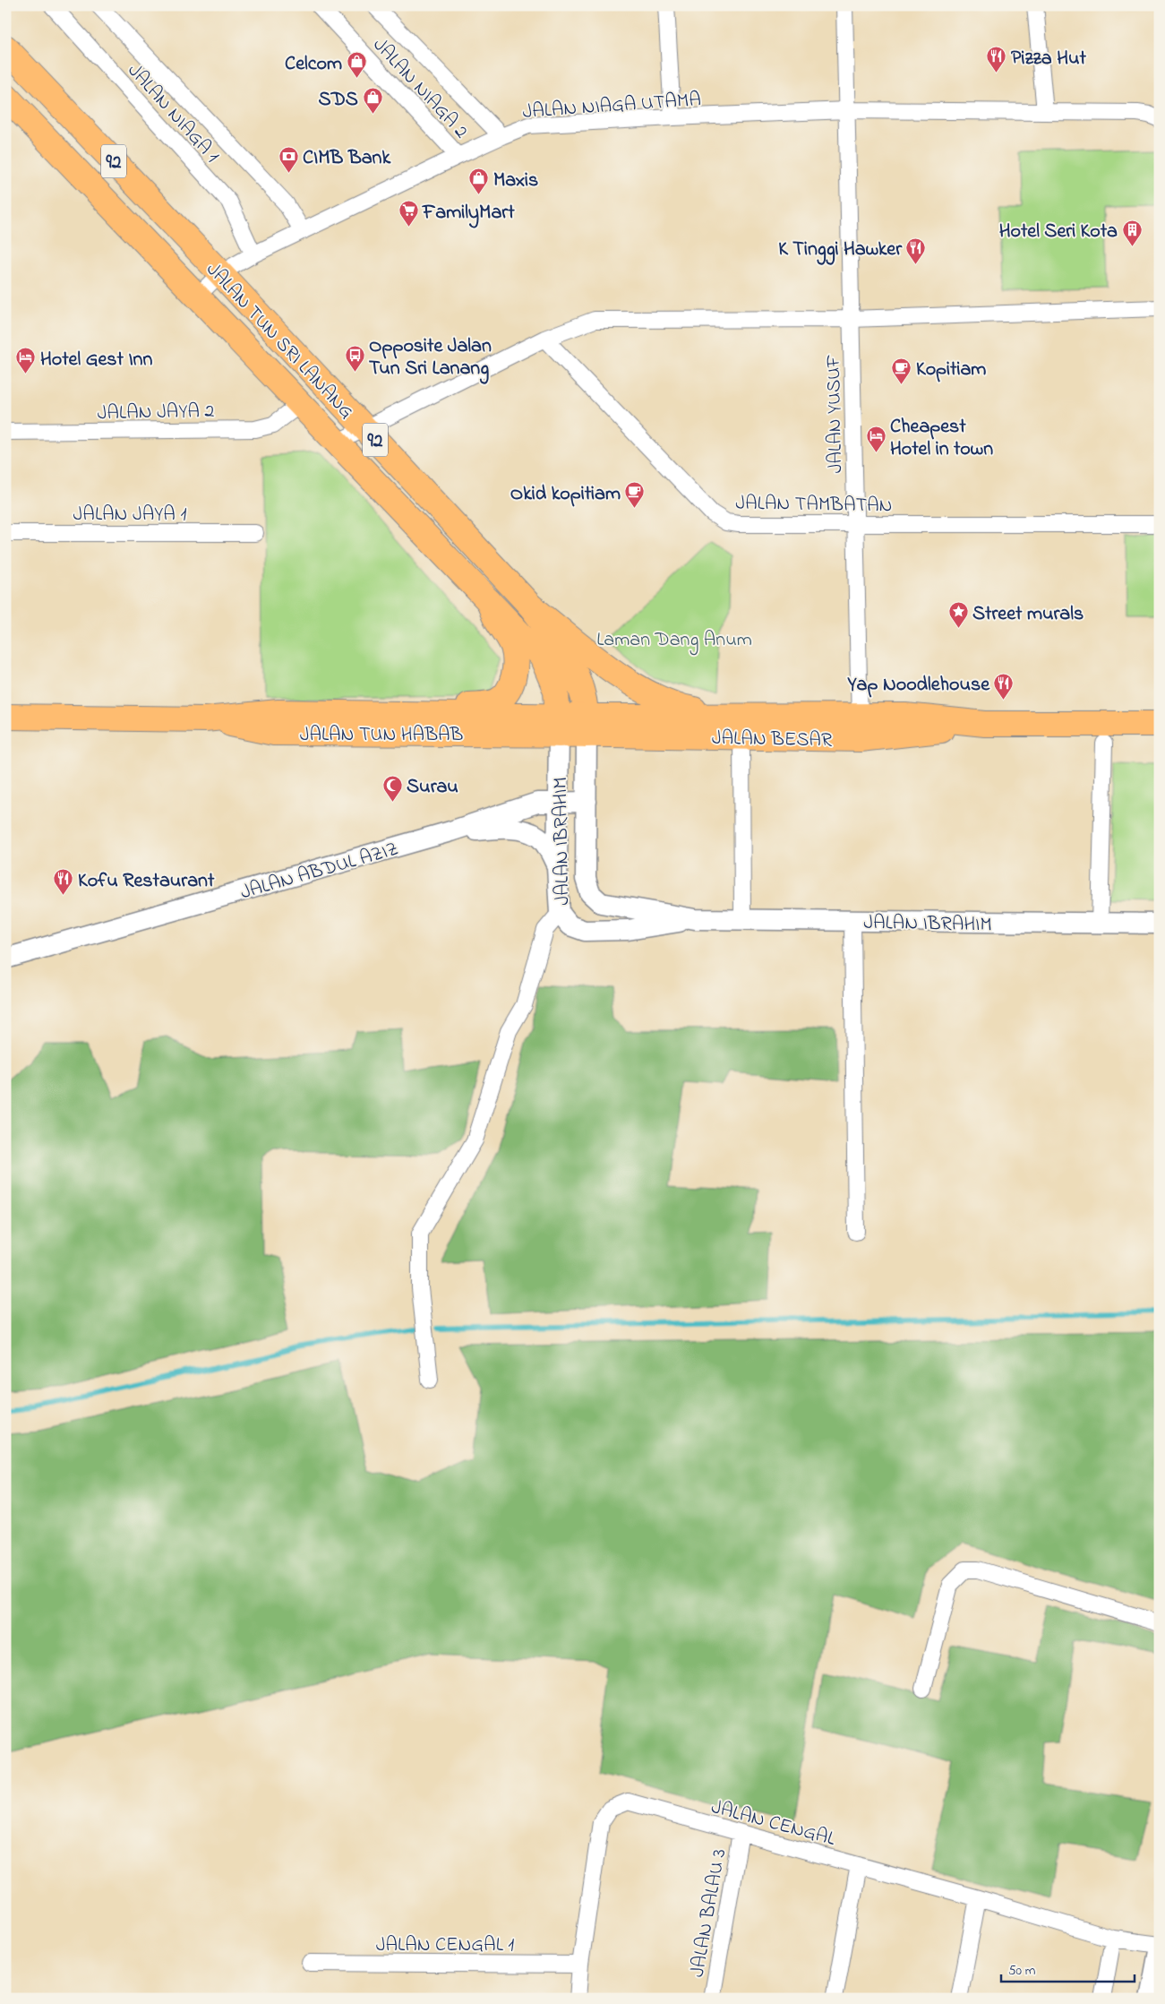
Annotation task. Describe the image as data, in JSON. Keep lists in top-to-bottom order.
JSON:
{
  "streets": {
    "main road": [
      "92",
      "JALAN TUN SRI LANANG",
      "JALAN TUN HABAB",
      "JALAN BESAR"
    ],
    "street": [
      "JALAN NIAGA 2",
      "JALAN NIAGA UTAMA",
      "JALAN NIAGA 1",
      "JALAN JAYA 2",
      "JALAN YUSUF",
      "JALAN TAMBATAN",
      "JALAN JAYA 1",
      "JALAN IBRAHIM",
      "JALAN ABDUL AZIZ",
      "JALAN CENGAL",
      "JALAN BALAU 3",
      "JALAN CENGAL 1"
    ]
  },
  "crossings": [
    ["JALAN NIAGA 2", "JALAN NIAGA UTAMA"],
    ["JALAN NIAGA UTAMA", "JALAN NIAGA 1"],
    ["JALAN NIAGA UTAMA", "JALAN TUN SRI LANANG"],
    ["JALAN NIAGA UTAMA", "JALAN YUSUF"],
    ["JALAN TUN SRI LANANG", "JALAN JAYA 2"],
    ["JALAN TUN SRI LANANG", "JALAN TUN HABAB"],
    ["JALAN TUN SRI LANANG", "JALAN BESAR"],
    ["JALAN TUN SRI LANANG", "JALAN IBRAHIM"],
    ["JALAN YUSUF", "JALAN TAMBATAN"],
    ["JALAN YUSUF", "JALAN BESAR"],
    ["JALAN TUN HABAB", "JALAN BESAR"],
    ["JALAN TUN HABAB", "JALAN IBRAHIM"],
    ["JALAN BESAR", "JALAN IBRAHIM"],
    ["JALAN CENGAL", "JALAN BALAU 3"],
    ["JALAN CENGAL", "JALAN CENGAL 1"]
  ],
  "parks": ["Laman Dang Anum"],
  "places": {
    "restaurant": [
      "Pizza Hut",
      "K Tinggi Hawker",
      "Yap Noodlehouse",
      "Kofu Restaurant"
    ],
    "shop": ["Celcom", "SDS", "Maxis"],
    "bank": ["CIMB Bank"],
    "supermarket": ["FamilyMart"],
    "building": ["Hotel Seri Kota"],
    "bus stop": ["Opposite Jalan Tun Sri Lanang"],
    "hotel": ["Hotel Gest Inn", "Cheapest Hotel in town"],
    "cafe": ["Kopitiam", "Okid kopitiam"],
    "place": ["Street murals"],
    "mosque": ["Surau"]
  },
  "scale_bar": "50 m"
}
